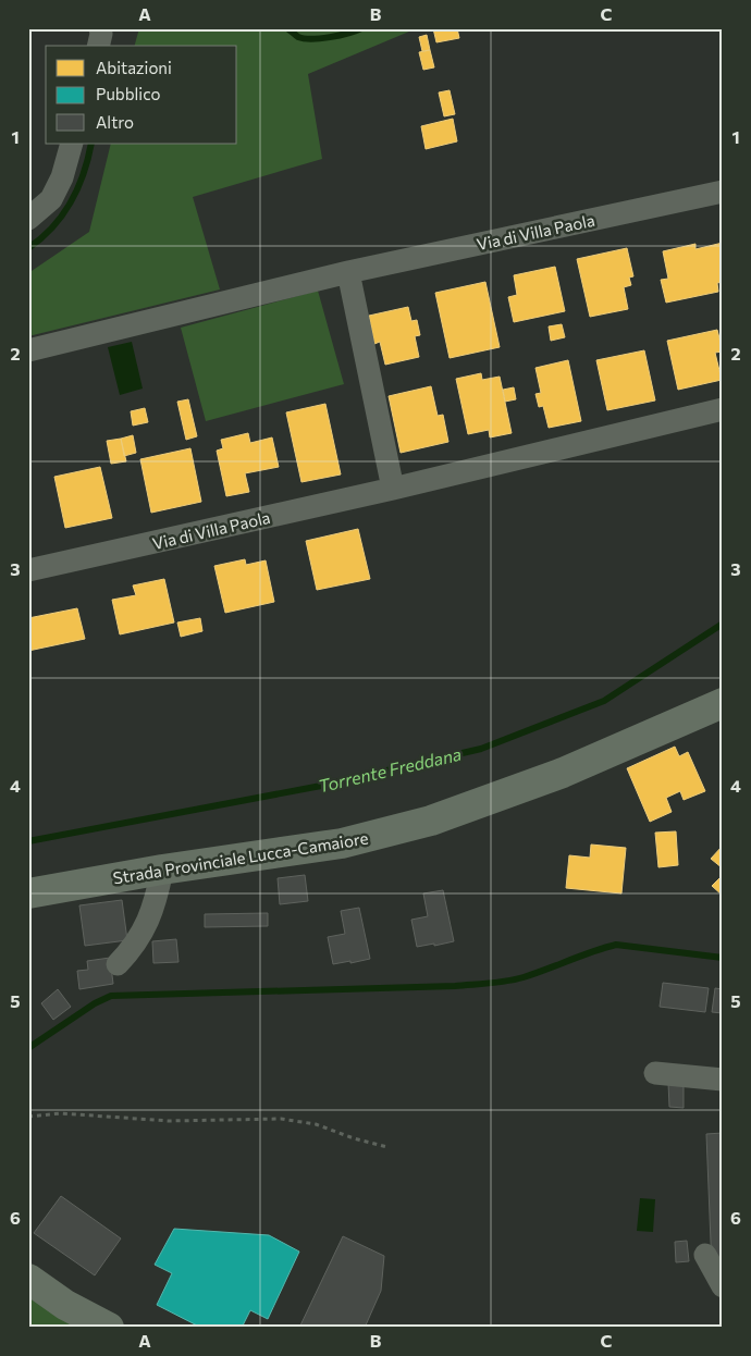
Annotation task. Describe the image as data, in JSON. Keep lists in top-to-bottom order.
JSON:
{
  "streets": {
    "main road": ["Strada Provinciale Lucca-Camaiore"],
    "street": ["Via di Villa Paola"]
  },
  "water": ["Torrente Freddana"],
  "legend": ["Abitazioni", "Pubblico", "Altro"],
  "grid": {
    "columns": ["A", "B", "C"],
    "rows": [
      "1",
      "2",
      "3",
      "4",
      "5",
      "6"
    ]
  }
}
